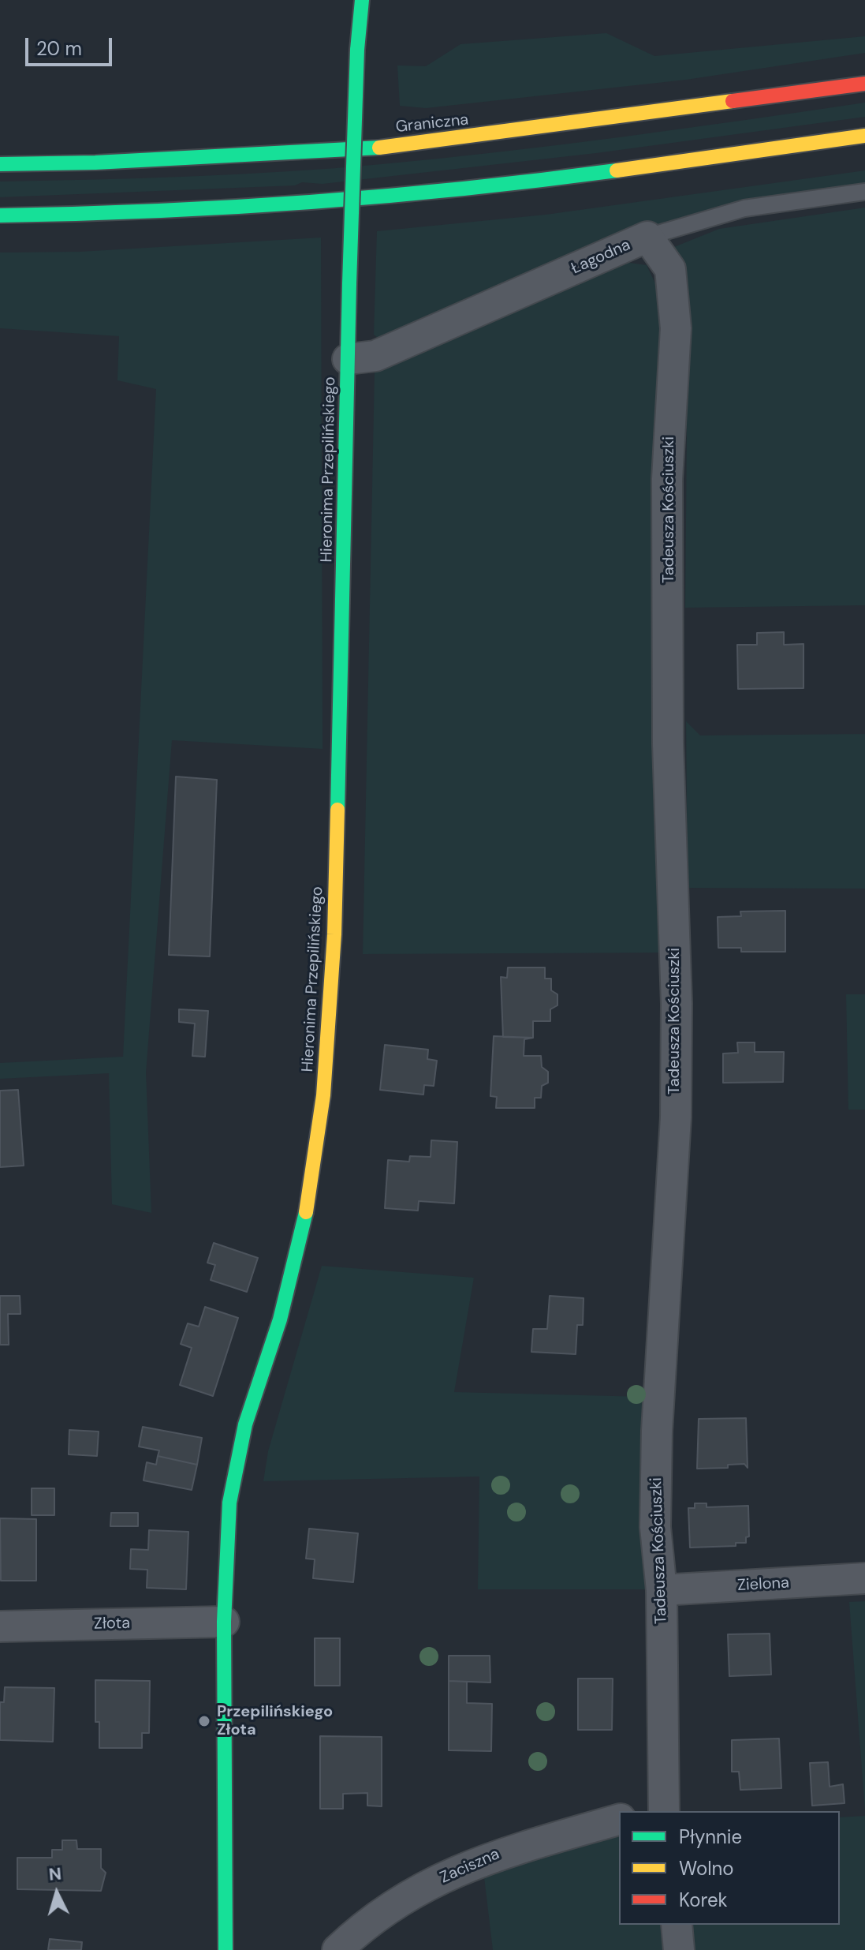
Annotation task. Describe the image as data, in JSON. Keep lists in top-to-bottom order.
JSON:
{
  "streets": {
    "main road": ["Graniczna", "Hieronima Przepilińskiego"],
    "street": [
      "Łagodna",
      "Tadeusza Kościuszki",
      "Zielona",
      "Złota",
      "Zaciszna"
    ]
  },
  "crossings": [
    ["Łagodna", "Hieronima Przepilińskiego"],
    ["Łagodna", "Tadeusza Kościuszki"],
    ["Hieronima Przepilińskiego", "Złota"],
    ["Tadeusza Kościuszki", "Zielona"]
  ],
  "places": ["Przepilińskiego Złota"],
  "legend": ["Płynnie", "Wolno", "Korek"],
  "scale_bar": "20 m",
  "north": "top"
}
